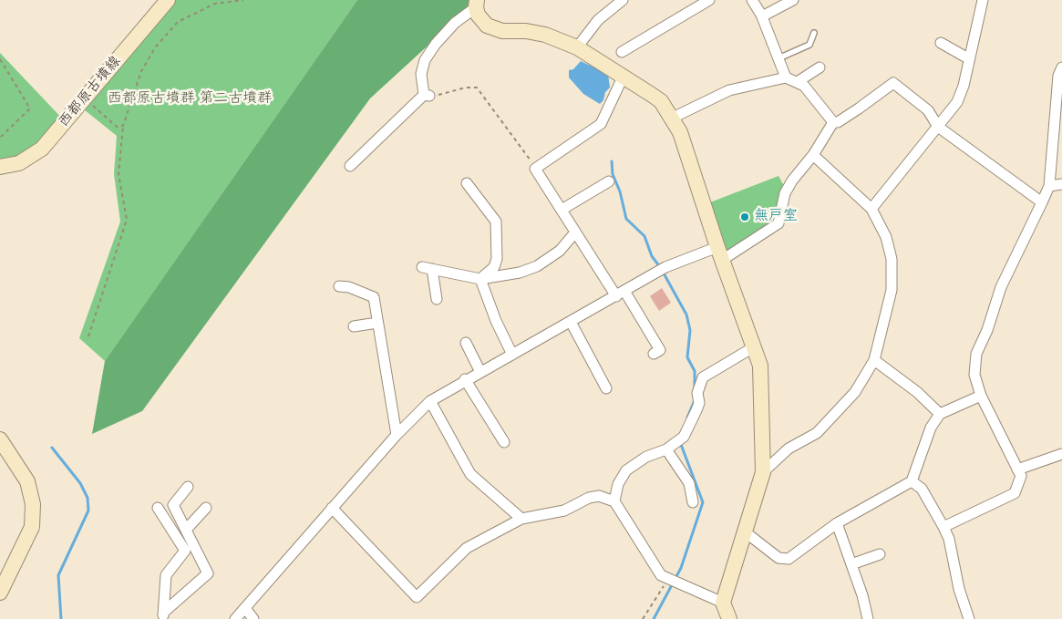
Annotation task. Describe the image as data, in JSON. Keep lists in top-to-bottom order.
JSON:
{
  "streets": {
    "street": ["西都原古墳線"]
  },
  "parks": ["西都原古墳群 第二古墳群"],
  "places": ["無戸室"]
}
